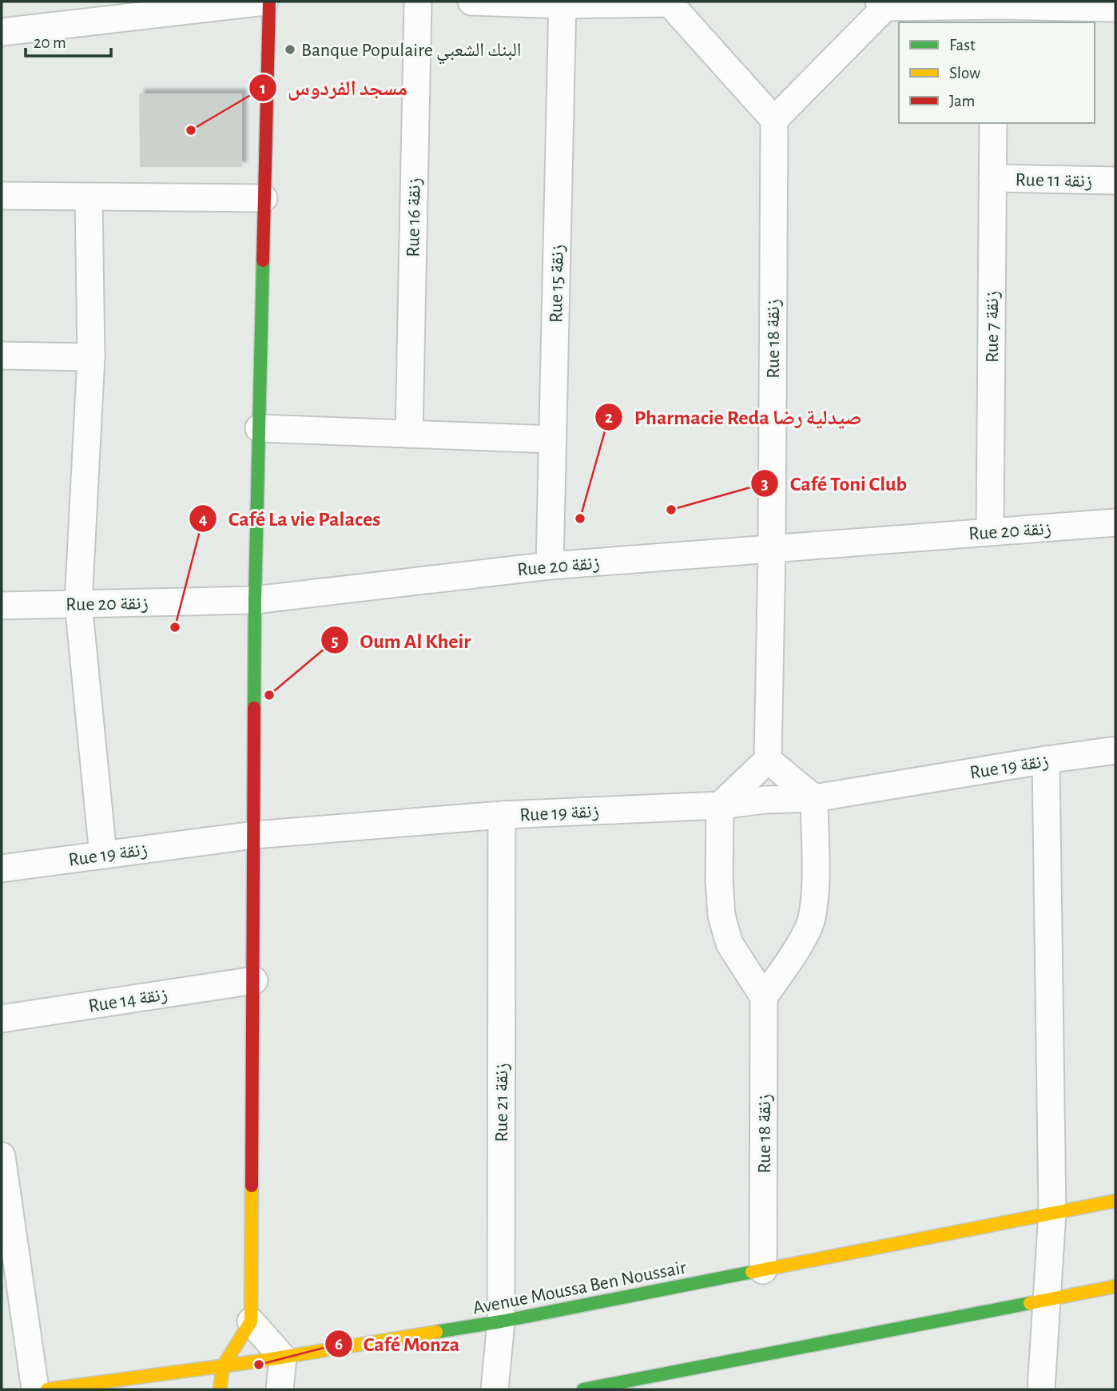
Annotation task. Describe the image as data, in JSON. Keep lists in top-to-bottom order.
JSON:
{
  "streets": {
    "street": [
      "Rue 11 زنقة",
      "Rue 16 زنقة",
      "Rue 15 زنقة",
      "Rue 7 زنقة",
      "Rue 18 زنقة",
      "Rue 20 زنقة",
      "Rue 19 زنقة",
      "Rue 14 زنقة",
      "Rue 21 زنقة",
      "Avenue Moussa Ben Noussair"
    ]
  },
  "crossings": [
    ["Rue 11 زنقة", "Rue 7 زنقة"],
    ["Rue 15 زنقة", "Rue 20 زنقة"],
    ["Rue 7 زنقة", "Rue 20 زنقة"],
    ["Rue 18 زنقة", "Rue 20 زنقة"],
    ["Rue 18 زنقة", "Avenue Moussa Ben Noussair"],
    ["Rue 19 زنقة", "Rue 21 زنقة"],
    ["Rue 21 زنقة", "Avenue Moussa Ben Noussair"]
  ],
  "places": [
    "Banque Populaire البنك الشعبي",
    "مسجد الفردوس",
    "Café Toni Club",
    "Pharmacie Reda صيدلية رضا",
    "Café La vie Palaces",
    "Oum Al Kheir",
    "Café Monza"
  ],
  "legend": ["Fast", "Slow", "Jam"],
  "scale_bar": "20 m"
}
